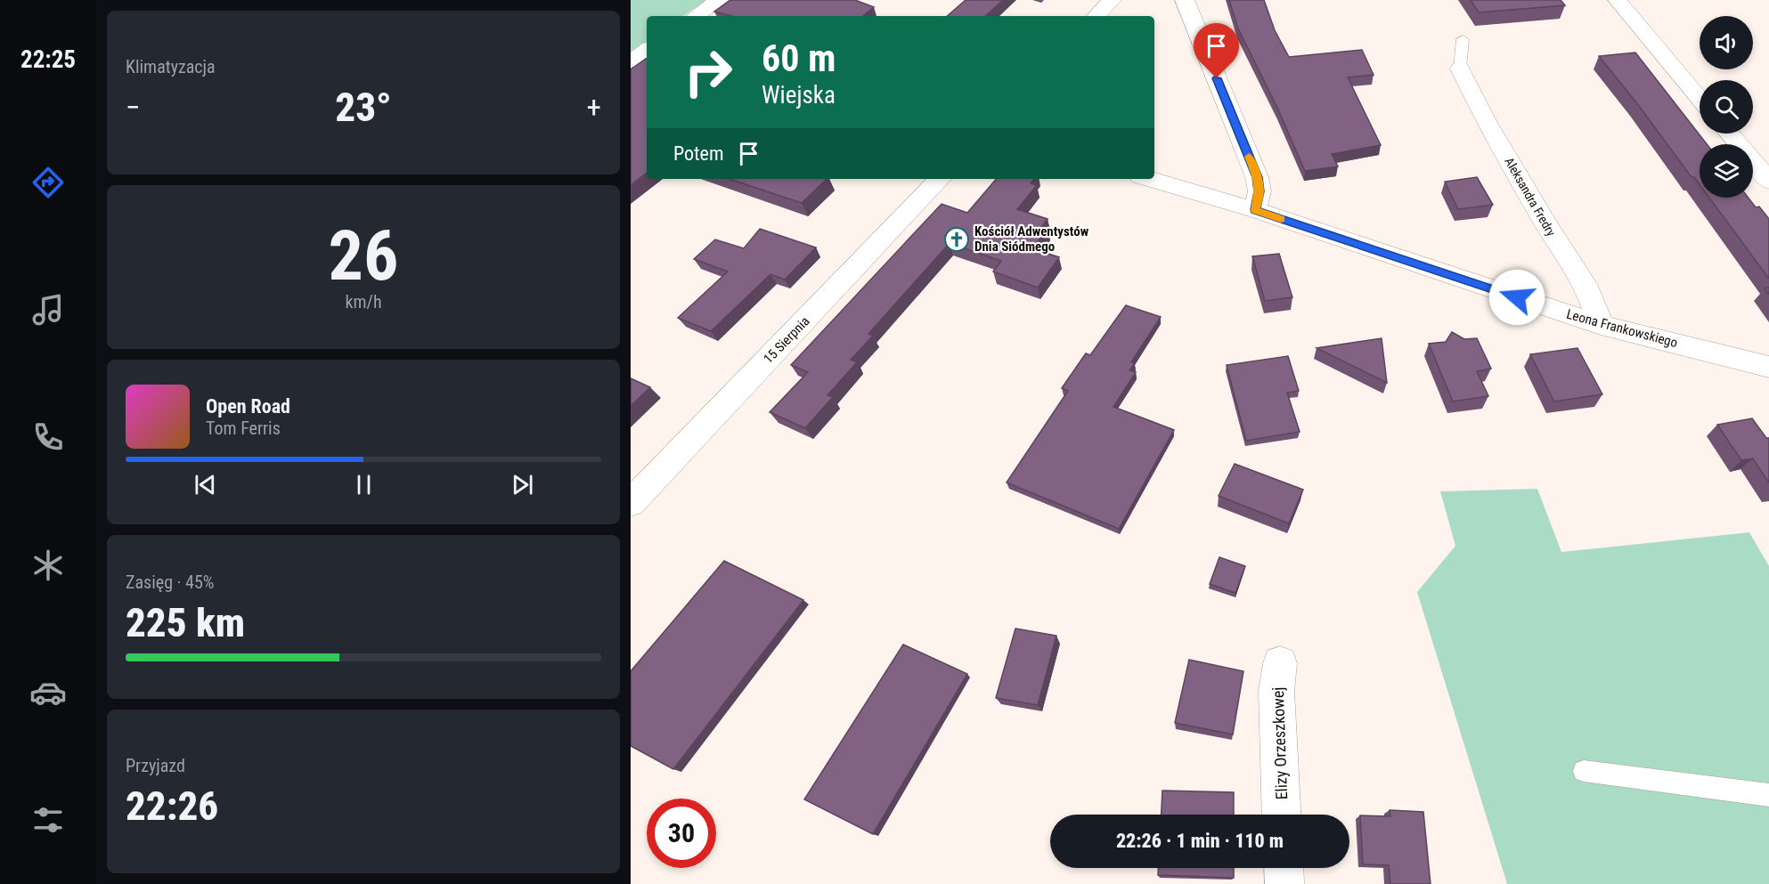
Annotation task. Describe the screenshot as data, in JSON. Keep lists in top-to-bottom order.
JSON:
{
  "streets": {
    "street": [
      "Aleksandra Fredry",
      "Leona Frankowskiego",
      "15 Sierpnia",
      "Elizy Orzeszkowej"
    ]
  },
  "crossings": [
    ["Aleksandra Fredry", "Leona Frankowskiego"]
  ],
  "places": {
    "church": ["Kościół Adwentystów Dnia Siódmego"]
  },
  "page": {
    "tabs": "22:25",
    "tile": [
      "Klimatyzacja",
      ["26", "km/h"],
      ["Zasięg · 45%", "225 km"],
      ["Przyjazd", "22:26"]
    ],
    "turn": ["60 m", "Wiejska"],
    "heat": ["−", "23°", "+"],
    "then": "Potem",
    "song": ["Open Road", "Tom Ferris"],
    "limit": "30",
    "trip": "22:26 · 1 min · 110 m"
  }
}
